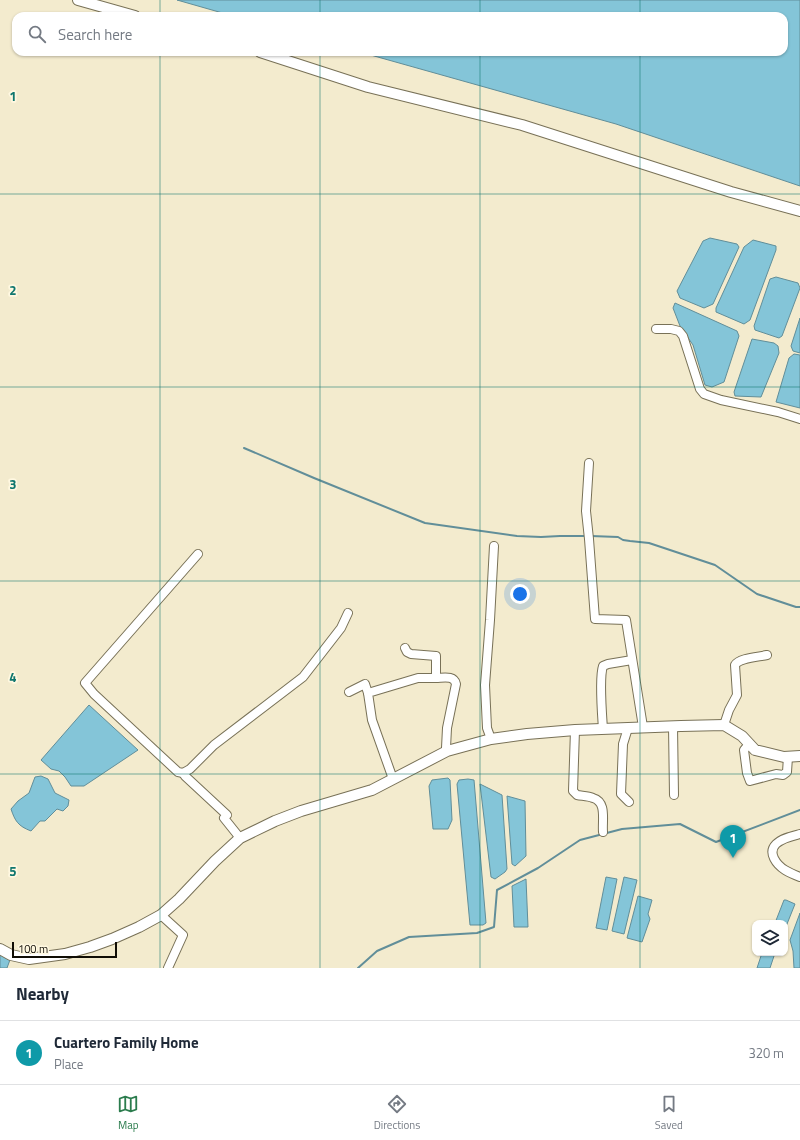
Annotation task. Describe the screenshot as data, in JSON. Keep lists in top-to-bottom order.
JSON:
{
  "scale_bar": "100 m",
  "page": {
    "search": "Search here",
    "pins": "1",
    "scale": "100 m",
    "heading": "Nearby",
    "list": [
      {
        "mark": "1",
        "name": "Cuartero Family Home",
        "note": "Place",
        "value": "320 m"
      }
    ],
    "nav": ["Map", "Directions", "Saved"]
  },
  "grid": {
    "rows": [
      "1",
      "2",
      "3",
      "4",
      "5"
    ]
  }
}
